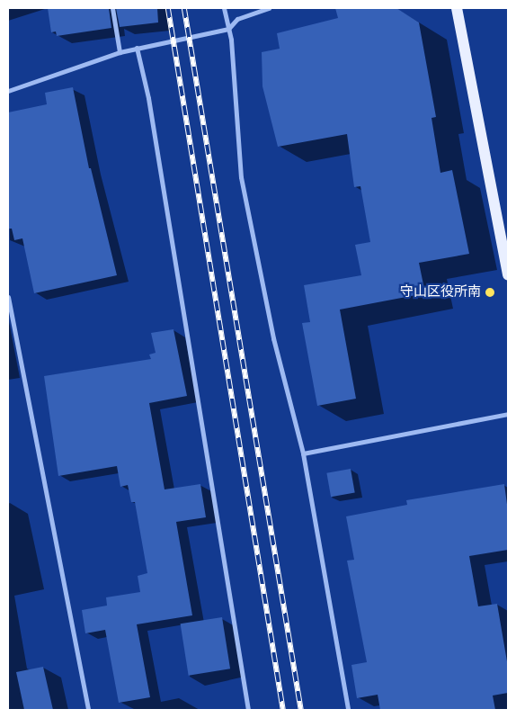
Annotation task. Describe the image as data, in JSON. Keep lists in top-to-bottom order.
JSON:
{
  "places": ["守山区役所南"]
}
